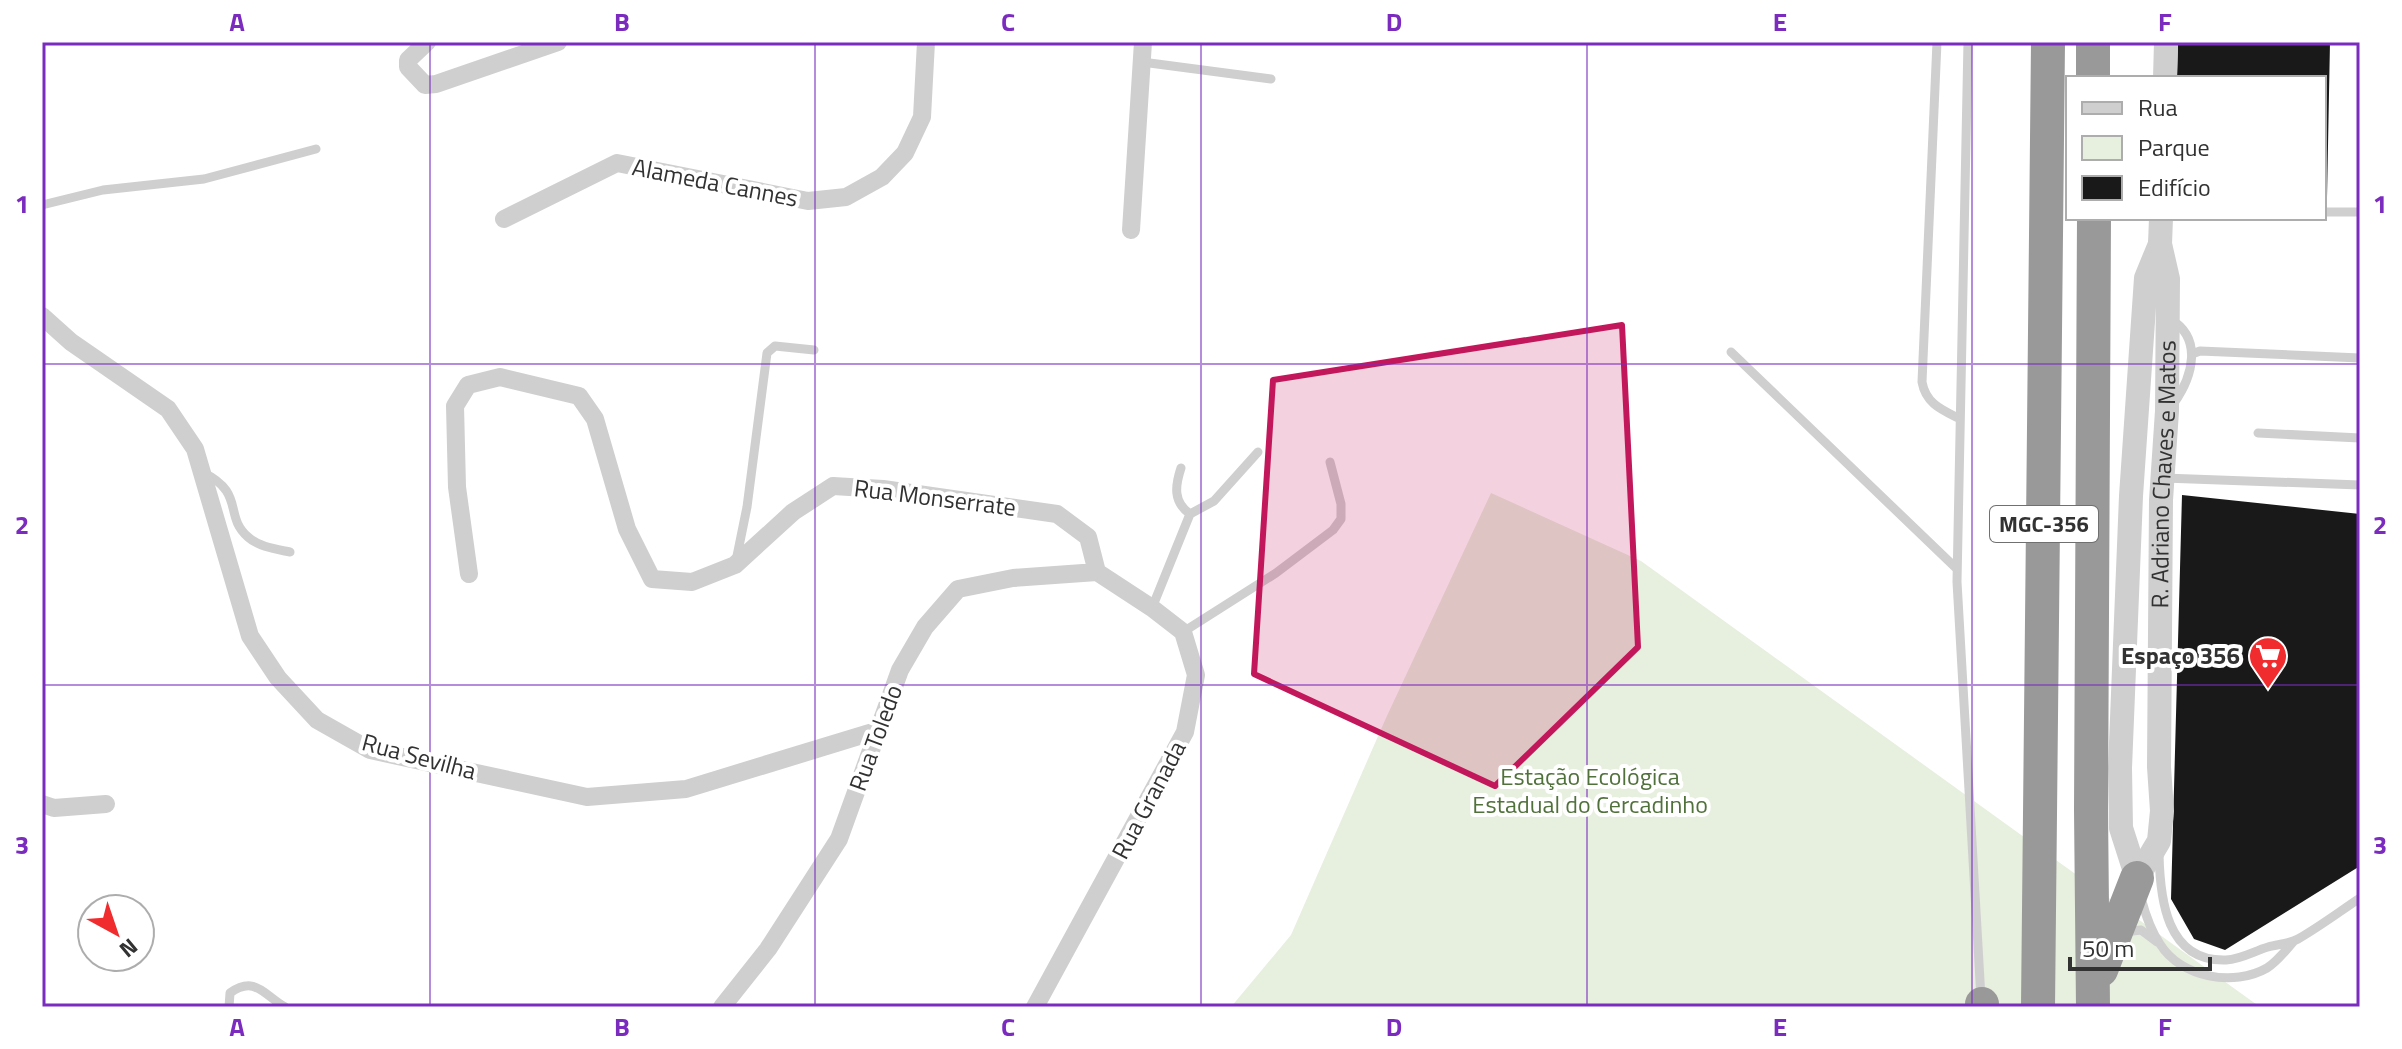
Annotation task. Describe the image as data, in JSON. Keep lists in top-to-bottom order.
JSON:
{
  "streets": {
    "highway": ["MGC-356"],
    "street": [
      "Alameda Cannes",
      "R. Adriano Chaves e Matos",
      "Rua Monserrate",
      "Rua Toledo",
      "Rua Sevilha",
      "Rua Granada"
    ]
  },
  "crossings": [
    ["Rua Monserrate", "Rua Toledo"],
    ["Rua Toledo", "Rua Sevilha"]
  ],
  "parks": ["Estação Ecológica Estadual do Cercadinho"],
  "places": {
    "supermarket": ["Espaço 356"]
  },
  "legend": ["Rua", "Parque", "Edifício"],
  "scale_bar": "50 m",
  "north": "bottom right",
  "grid": {
    "columns": [
      "A",
      "B",
      "C",
      "D",
      "E",
      "F"
    ],
    "rows": ["1", "2", "3"]
  }
}
